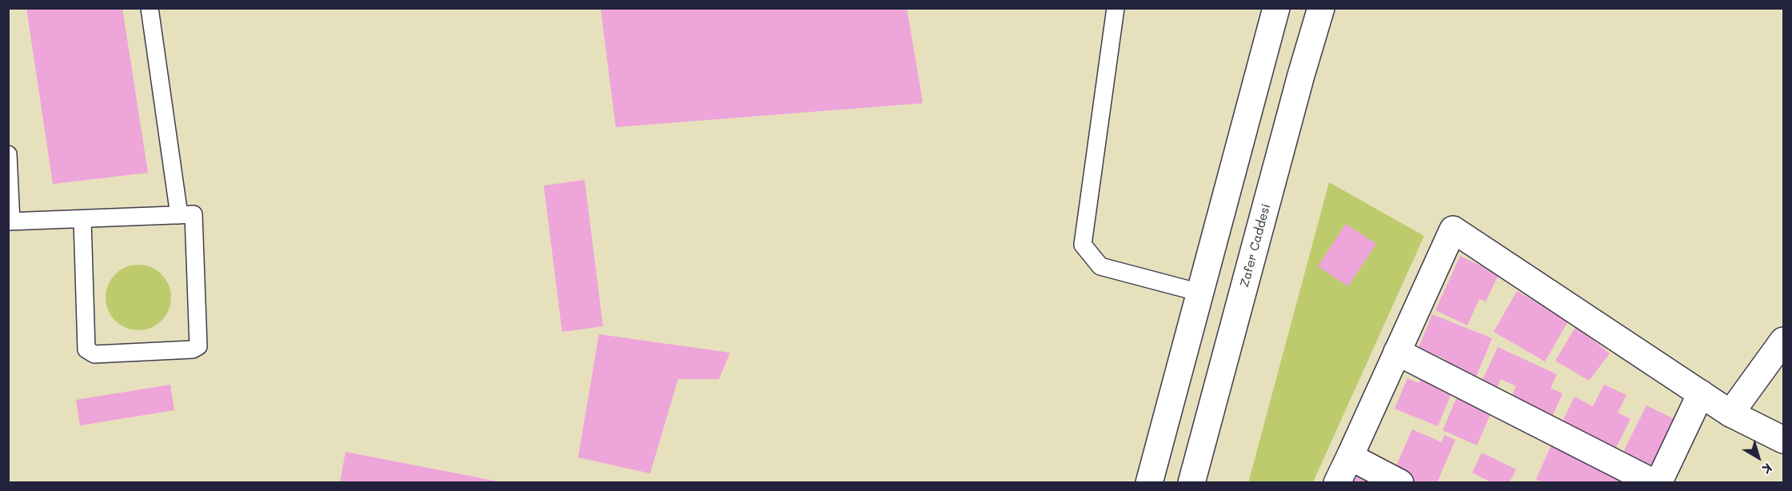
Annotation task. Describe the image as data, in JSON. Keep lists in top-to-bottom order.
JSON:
{
  "streets": {
    "street": ["Zafer Caddesi"]
  },
  "north": "bottom right"
}
